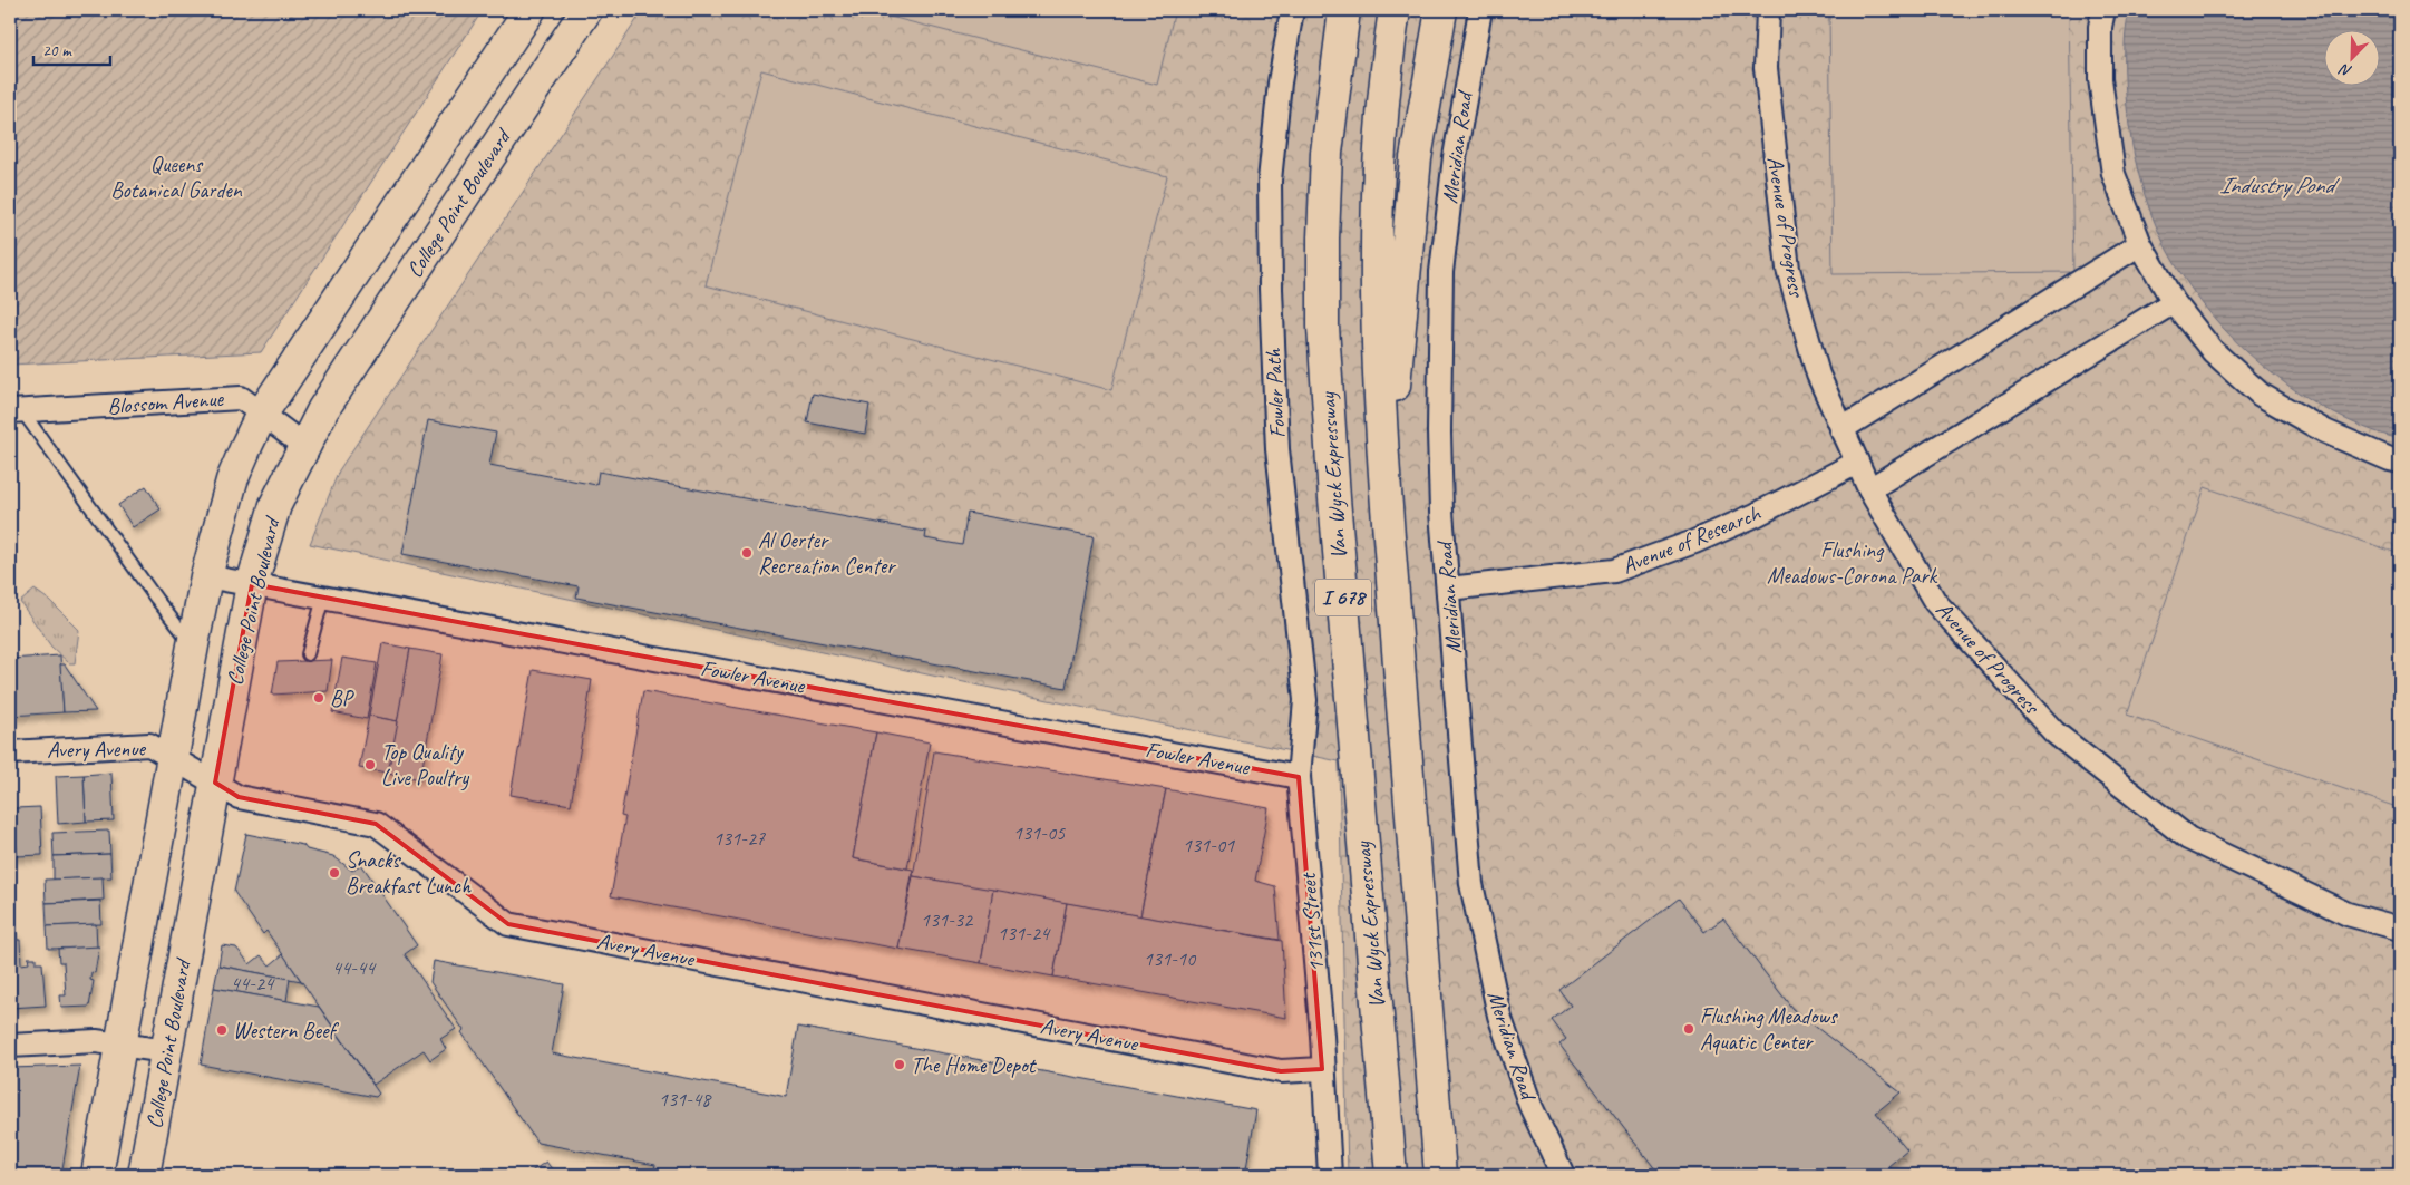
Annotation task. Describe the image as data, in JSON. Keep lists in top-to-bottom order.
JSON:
{
  "streets": {
    "main road": ["College Point Boulevard", "Van Wyck Expressway", "I 678"],
    "street": [
      "Meridian Road",
      "Avenue of Progress",
      "Fowler Path",
      "Blossom Avenue",
      "Avenue of Research",
      "Fowler Avenue",
      "Avery Avenue",
      "131st Street"
    ]
  },
  "crossings": [
    ["Meridian Road", "Avenue of Research"],
    ["College Point Boulevard", "Blossom Avenue"],
    ["College Point Boulevard", "Fowler Avenue"],
    ["College Point Boulevard", "Avery Avenue"],
    ["Avenue of Progress", "Avenue of Research"],
    ["Fowler Path", "Fowler Avenue"],
    ["Fowler Path", "131st Street"],
    ["Fowler Avenue", "131st Street"],
    ["Avery Avenue", "131st Street"]
  ],
  "water": ["Industry Pond"],
  "parks": ["Queens Botanical Garden", "Flushing Meadows-Corona Park"],
  "places": [
    "Al Oerter Recreation Center",
    "BP",
    "Top Quality Live Poultry",
    "Snacks Breakfast Lunch",
    "Flushing Meadows Aquatic Center",
    "Western Beef",
    "The Home Depot"
  ],
  "house_numbers": [
    "131-05",
    "131-27",
    "131-01",
    "131-32",
    "131-24",
    "131-10",
    "44-44",
    "44-24",
    "131-48"
  ],
  "scale_bar": "20 m",
  "north": "bottom left"
}
